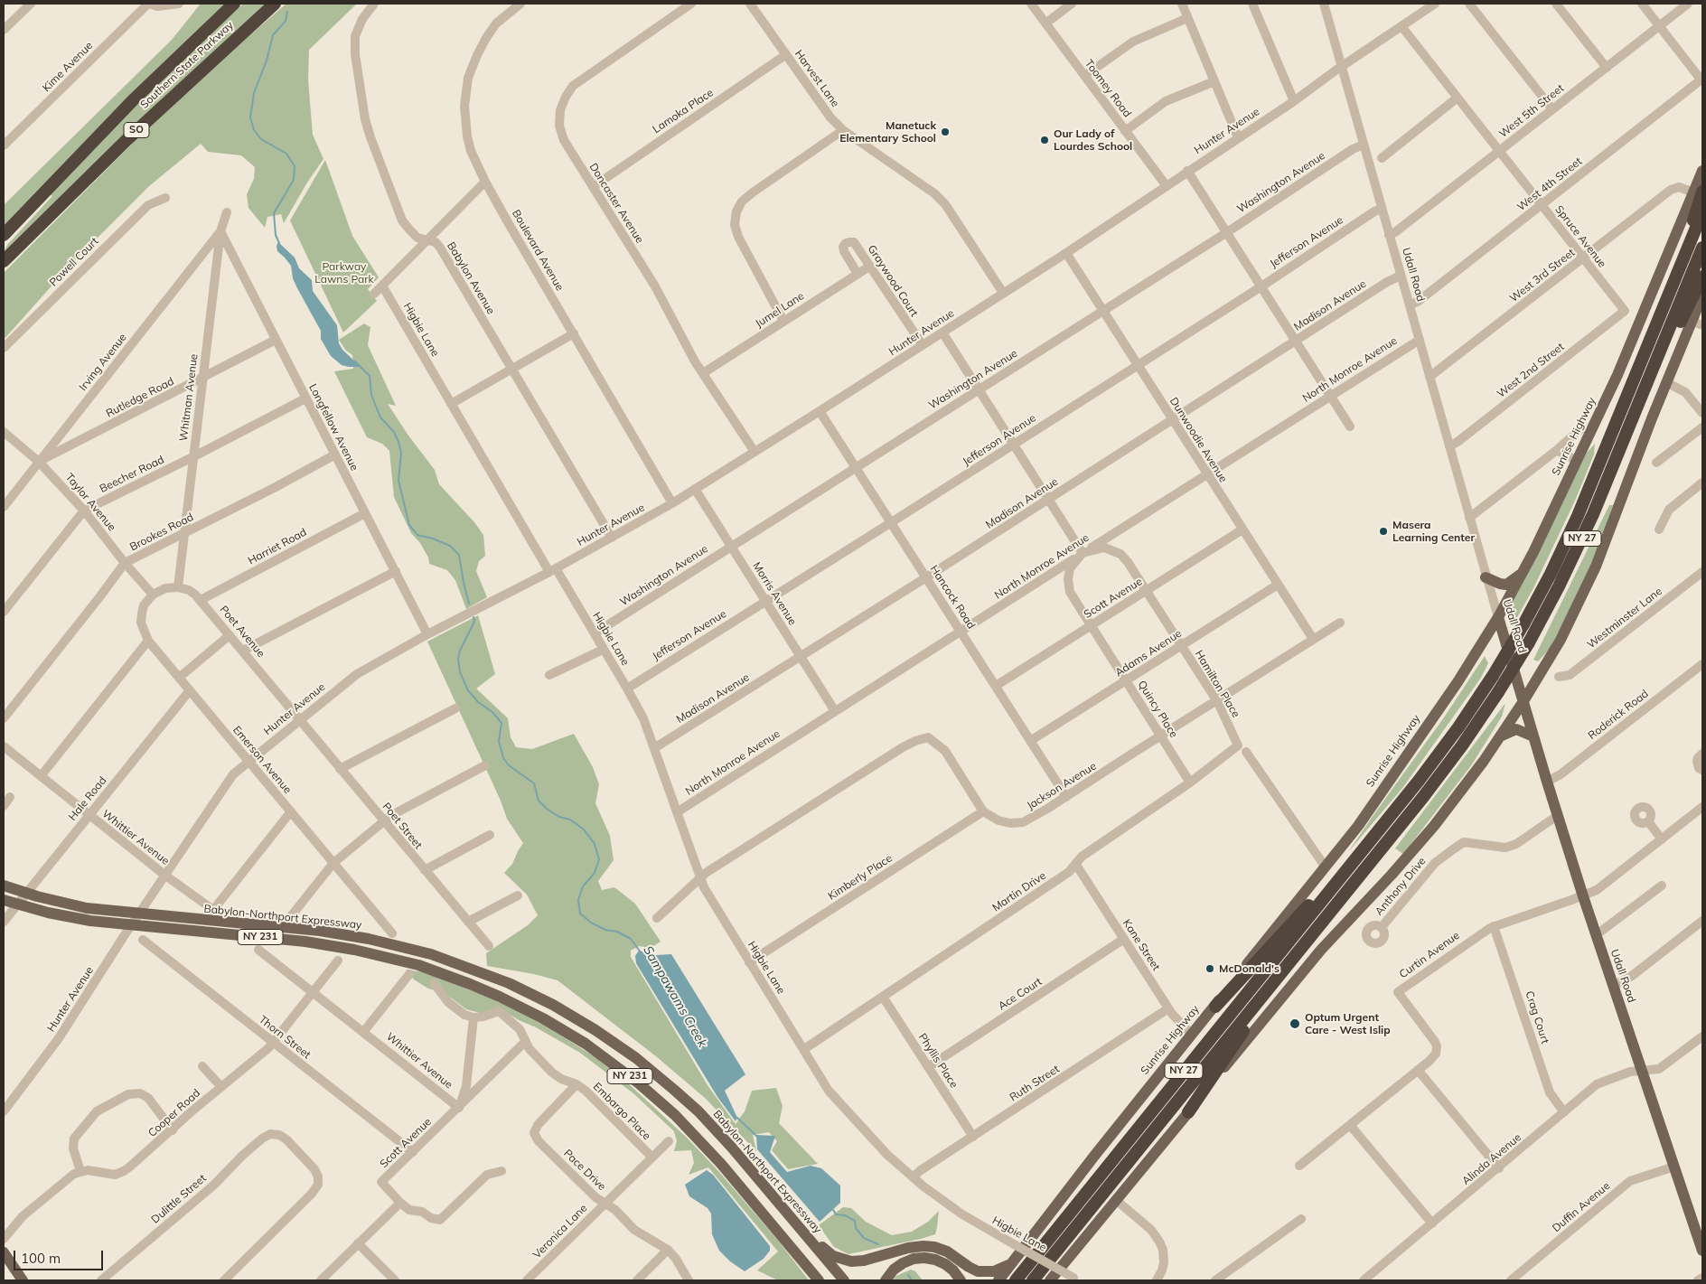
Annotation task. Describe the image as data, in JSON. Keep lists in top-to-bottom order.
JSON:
{
  "streets": {
    "highway": ["Southern State Parkway", "SO", "NY 27"],
    "main road": [
      "Udall Road",
      "Sunrise Highway",
      "Babylon-Northport Expressway",
      "NY 231"
    ],
    "street": [
      "Kime Avenue",
      "Harvest Lane",
      "Toomey Road",
      "Lamoka Place",
      "West 5th Street",
      "Hunter Avenue",
      "Washington Avenue",
      "West 4th Street",
      "Doncaster Avenue",
      "Spruce Avenue",
      "Jefferson Avenue",
      "Boulevard Avenue",
      "Powell Court",
      "West 3rd Street",
      "Babylon Avenue",
      "Graywood Court",
      "Madison Avenue",
      "Jumel Lane",
      "Higbie Lane",
      "Irving Avenue",
      "North Monroe Avenue",
      "West 2nd Street",
      "Rutledge Road",
      "Whitman Avenue",
      "Longfellow Avenue",
      "Dunwoodie Avenue",
      "Beecher Road",
      "Taylor Avenue",
      "Brookes Road",
      "Harriet Road",
      "Morris Avenue",
      "Hancock Road",
      "Scott Avenue",
      "Westminster Lane",
      "Poet Avenue",
      "Adams Avenue",
      "Hamilton Place",
      "Quincy Place",
      "Roderick Road",
      "Emerson Avenue",
      "Jackson Avenue",
      "Hale Road",
      "Poet Street",
      "Whittier Avenue",
      "Kimberly Place",
      "Anthony Drive",
      "Martin Drive",
      "Kane Street",
      "Curtin Avenue",
      "Ace Court",
      "Crag Court",
      "Thorn Street",
      "Phyllis Place",
      "Ruth Street",
      "Embargo Place",
      "Cooper Road",
      "Alinda Avenue",
      "Pace Drive",
      "Dulittle Street",
      "Duffin Avenue",
      "Veronica Lane"
    ]
  },
  "crossings": [
    ["Harvest Lane", "Lamoka Place"],
    ["Harvest Lane", "Hunter Avenue"],
    ["Toomey Road", "Hunter Avenue"],
    ["Lamoka Place", "Doncaster Avenue"],
    ["West 5th Street", "Spruce Avenue"],
    ["West 5th Street", "Udall Road"],
    ["Hunter Avenue", "Doncaster Avenue"],
    ["Hunter Avenue", "Spruce Avenue"],
    ["Hunter Avenue", "Boulevard Avenue"],
    ["Hunter Avenue", "Udall Road"],
    ["Hunter Avenue", "Babylon Avenue"],
    ["Hunter Avenue", "Graywood Court"],
    ["Hunter Avenue", "Higbie Lane"],
    ["Hunter Avenue", "Longfellow Avenue"],
    ["Hunter Avenue", "Dunwoodie Avenue"],
    ["Hunter Avenue", "Morris Avenue"],
    ["Hunter Avenue", "Hancock Road"],
    ["Hunter Avenue", "Poet Avenue"],
    ["Hunter Avenue", "Emerson Avenue"],
    ["Hunter Avenue", "Poet Street"],
    ["Hunter Avenue", "Whittier Avenue"],
    ["Hunter Avenue", "Babylon-Northport Expressway"],
    ["Washington Avenue", "Udall Road"],
    ["Washington Avenue", "Higbie Lane"],
    ["Washington Avenue", "Dunwoodie Avenue"],
    ["Washington Avenue", "Morris Avenue"],
    ["Washington Avenue", "Hancock Road"],
    ["West 4th Street", "Spruce Avenue"],
    ["West 4th Street", "Udall Road"],
    ["Doncaster Avenue", "Jumel Lane"],
    ["Spruce Avenue", "West 3rd Street"],
    ["Spruce Avenue", "West 2nd Street"],
    ["Jefferson Avenue", "Udall Road"],
    ["Jefferson Avenue", "Higbie Lane"],
    ["Jefferson Avenue", "Dunwoodie Avenue"],
    ["Jefferson Avenue", "Morris Avenue"],
    ["Jefferson Avenue", "Hancock Road"],
    ["Udall Road", "West 3rd Street"],
    ["Udall Road", "Madison Avenue"],
    ["Udall Road", "North Monroe Avenue"],
    ["Udall Road", "West 2nd Street"],
    ["Udall Road", "Sunrise Highway"],
    ["Udall Road", "Roderick Road"],
    ["Udall Road", "Anthony Drive"],
    ["Udall Road", "Curtin Avenue"],
    ["Udall Road", "Alinda Avenue"],
    ["Udall Road", "Duffin Avenue"],
    ["West 3rd Street", "Sunrise Highway"],
    ["Graywood Court", "Jumel Lane"],
    ["Madison Avenue", "Higbie Lane"],
    ["Madison Avenue", "Dunwoodie Avenue"],
    ["Madison Avenue", "Morris Avenue"],
    ["Madison Avenue", "Hancock Road"],
    ["Higbie Lane", "North Monroe Avenue"],
    ["Higbie Lane", "Kimberly Place"],
    ["Higbie Lane", "Martin Drive"],
    ["Higbie Lane", "Ruth Street"],
    ["Irving Avenue", "Rutledge Road"],
    ["Irving Avenue", "Whitman Avenue"],
    ["Irving Avenue", "Longfellow Avenue"],
    ["Irving Avenue", "Taylor Avenue"],
    ["North Monroe Avenue", "Dunwoodie Avenue"],
    ["North Monroe Avenue", "Morris Avenue"],
    ["North Monroe Avenue", "Hancock Road"],
    ["North Monroe Avenue", "Scott Avenue"],
    ["North Monroe Avenue", "Hamilton Place"],
    ["North Monroe Avenue", "Quincy Place"],
    ["Rutledge Road", "Whitman Avenue"],
    ["Rutledge Road", "Longfellow Avenue"],
    ["Rutledge Road", "Taylor Avenue"],
    ["Whitman Avenue", "Longfellow Avenue"],
    ["Whitman Avenue", "Beecher Road"],
    ["Whitman Avenue", "Taylor Avenue"],
    ["Whitman Avenue", "Brookes Road"],
    ["Whitman Avenue", "Harriet Road"],
    ["Whitman Avenue", "Poet Avenue"],
    ["Whitman Avenue", "Emerson Avenue"],
    ["Longfellow Avenue", "Beecher Road"],
    ["Longfellow Avenue", "Brookes Road"],
    ["Longfellow Avenue", "Harriet Road"],
    ["Sunrise Highway", "Kane Street"],
    ["Dunwoodie Avenue", "Scott Avenue"],
    ["Dunwoodie Avenue", "Adams Avenue"],
    ["Dunwoodie Avenue", "Jackson Avenue"],
    ["Beecher Road", "Taylor Avenue"],
    ["Taylor Avenue", "Brookes Road"],
    ["Taylor Avenue", "Harriet Road"],
    ["Taylor Avenue", "Poet Avenue"],
    ["Taylor Avenue", "Emerson Avenue"],
    ["Harriet Road", "Poet Avenue"],
    ["Harriet Road", "Emerson Avenue"],
    ["Hancock Road", "Scott Avenue"],
    ["Hancock Road", "Adams Avenue"],
    ["Hancock Road", "Jackson Avenue"],
    ["Scott Avenue", "Hamilton Place"],
    ["Scott Avenue", "Quincy Place"],
    ["Scott Avenue", "Whittier Avenue"],
    ["Scott Avenue", "Thorn Street"],
    ["Scott Avenue", "Embargo Place"],
    ["Poet Avenue", "Emerson Avenue"],
    ["Poet Avenue", "Poet Street"],
    ["Adams Avenue", "Hamilton Place"],
    ["Adams Avenue", "Quincy Place"],
    ["Hamilton Place", "Quincy Place"],
    ["Hamilton Place", "Jackson Avenue"],
    ["Hamilton Place", "Martin Drive"],
    ["Quincy Place", "Jackson Avenue"],
    ["Quincy Place", "Martin Drive"],
    ["Emerson Avenue", "Hale Road"],
    ["Emerson Avenue", "Whittier Avenue"],
    ["Jackson Avenue", "Kimberly Place"],
    ["Hale Road", "Whittier Avenue"],
    ["Hale Road", "Babylon-Northport Expressway"],
    ["Whittier Avenue", "Cooper Road"],
    ["Martin Drive", "Kane Street"],
    ["Martin Drive", "Phyllis Place"],
    ["Kane Street", "Ace Court"],
    ["Kane Street", "Ruth Street"],
    ["Curtin Avenue", "Crag Court"],
    ["Ace Court", "Phyllis Place"],
    ["Crag Court", "Alinda Avenue"],
    ["Thorn Street", "Cooper Road"],
    ["Phyllis Place", "Ruth Street"],
    ["Embargo Place", "Pace Drive"],
    ["Embargo Place", "Veronica Lane"],
    ["Pace Drive", "Veronica Lane"]
  ],
  "water": ["Sampawams Creek"],
  "parks": ["Parkway Lawns Park"],
  "places": [
    "Manetuck Elementary School",
    "Our Lady of Lourdes School",
    "Masera Learning Center",
    "McDonald's",
    "Optum Urgent Care - West Islip"
  ],
  "scale_bar": "100 m"
}
